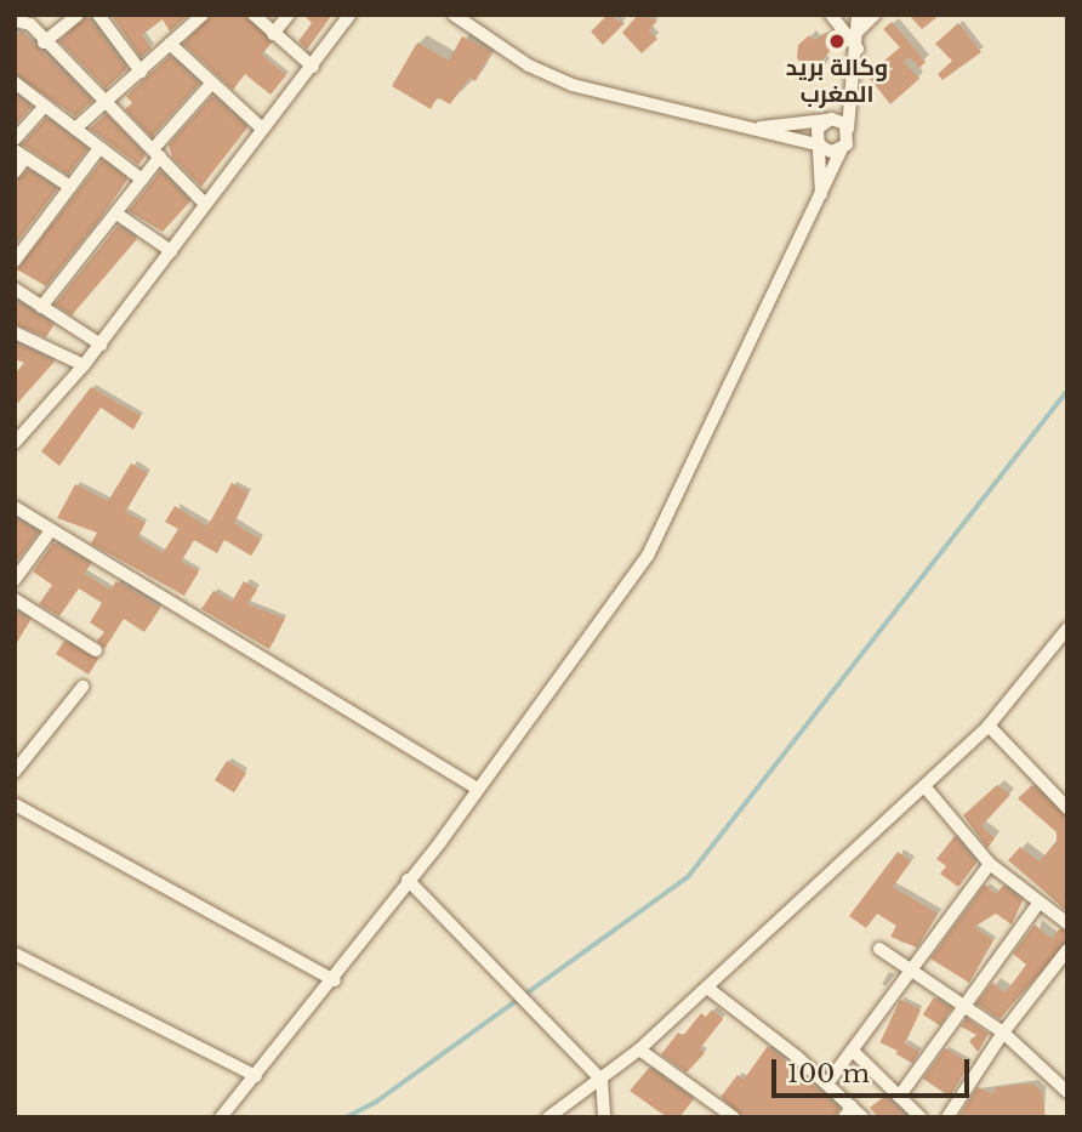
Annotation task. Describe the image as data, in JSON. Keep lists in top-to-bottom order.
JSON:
{
  "places": ["وكالة بريد المغرب"],
  "scale_bar": "100 m"
}
